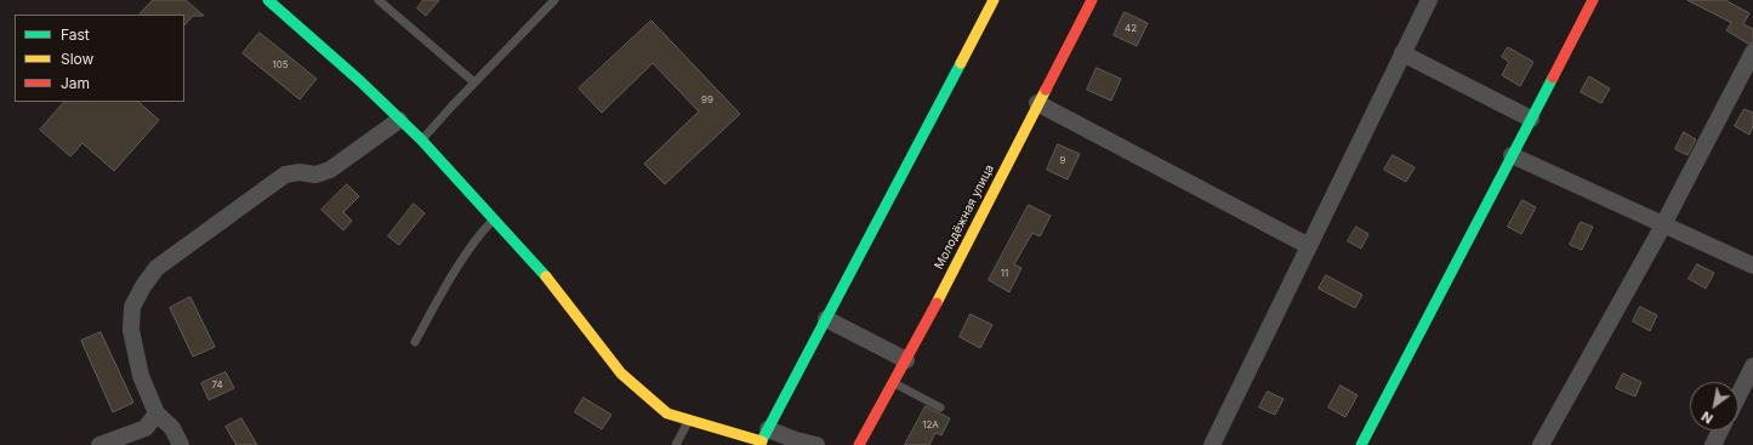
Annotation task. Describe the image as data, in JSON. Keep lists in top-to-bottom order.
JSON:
{
  "streets": {
    "street": ["Молодёжная улица"]
  },
  "house_numbers": [
    "42",
    "105",
    "99",
    "9",
    "11",
    "74",
    "12А"
  ],
  "legend": ["Fast", "Slow", "Jam"],
  "north": "bottom left"
}
